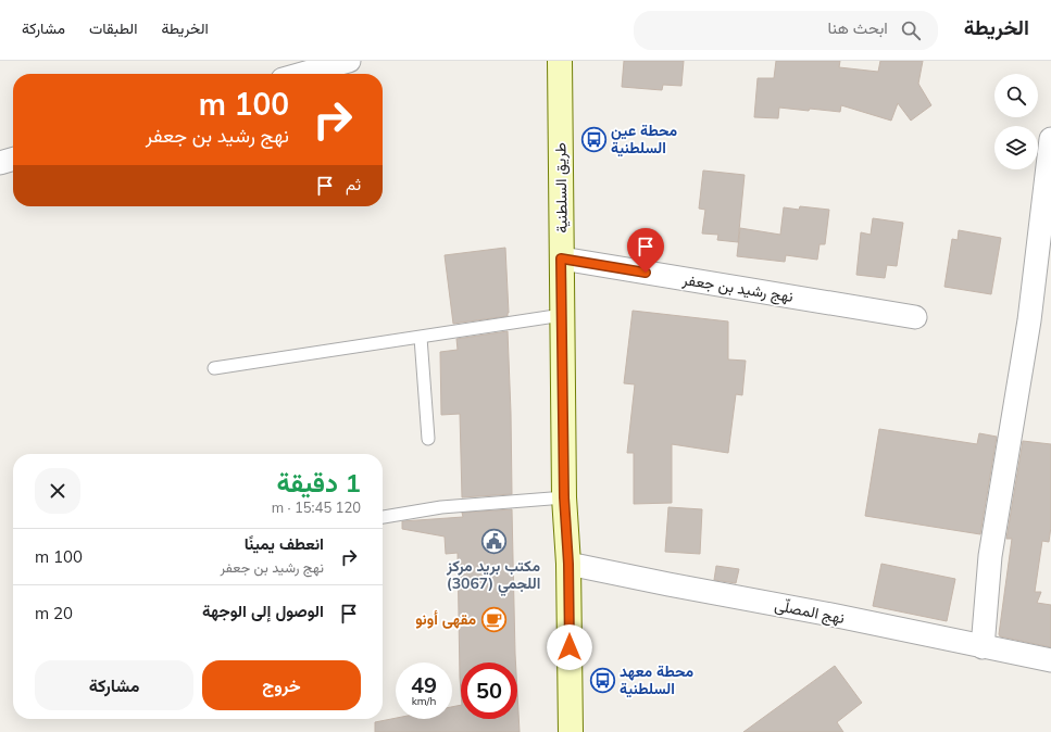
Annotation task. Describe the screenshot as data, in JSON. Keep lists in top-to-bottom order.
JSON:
{
  "streets": {
    "main road": ["طريق السلطنية"],
    "street": ["نهج رشيد بن جعفر", "نهج المصلّى"]
  },
  "crossings": [
    ["طريق السلطنية", "نهج رشيد بن جعفر"],
    ["طريق السلطنية", "نهج المصلّى"]
  ],
  "places": {
    "bus stop": ["محطة عين السلطنية", "محطة معهد السلطنية"],
    "public building": ["مكتب بريد مركز اللجمي (3067)"],
    "cafe": ["مقهى أونو"]
  },
  "page": {
    "header": "الخريطة",
    "search": "ابحث هنا",
    "nav": ["الخريطة", "الطبقات", "مشاركة"],
    "turn": ["100 m", "نهج رشيد بن جعفر"],
    "then": "ثم",
    "heading": ["1 دقيقة", "120 m · 15:45"],
    "list": [
      {
        "name": "انعطف يمينًا",
        "note": "نهج رشيد بن جعفر",
        "value": "100 m"
      },
      {
        "name": "الوصول إلى الوجهة",
        "value": "20 m"
      }
    ],
    "buttons": ["خروج", "مشاركة"],
    "speed": "49 km/h",
    "limit": "50"
  }
}
